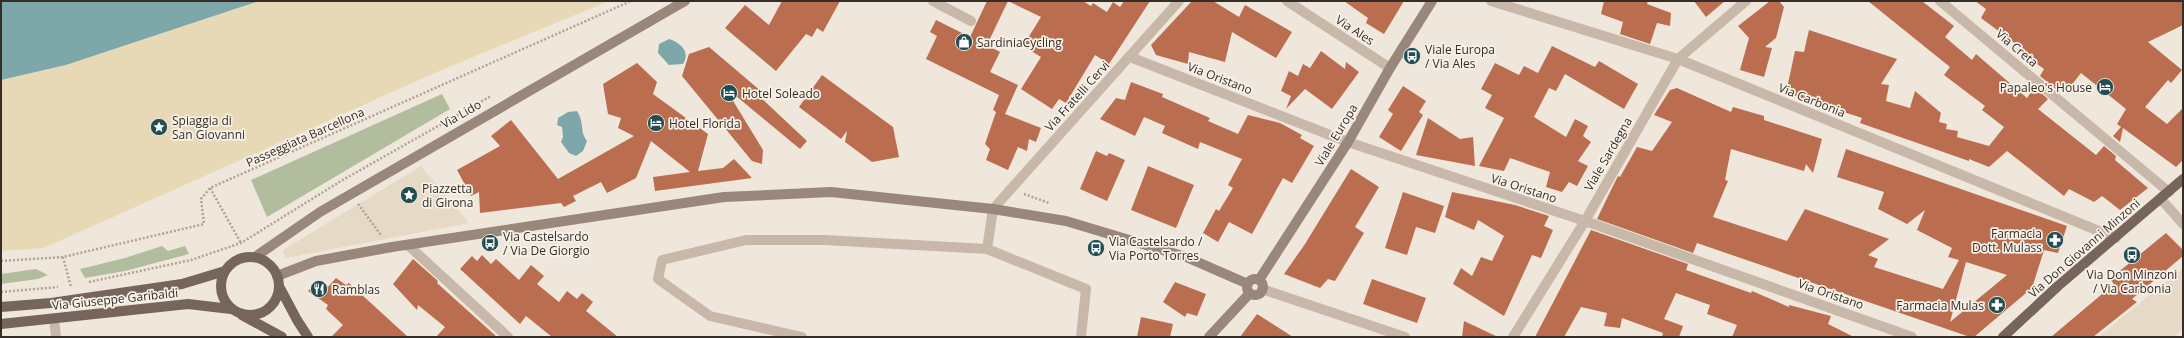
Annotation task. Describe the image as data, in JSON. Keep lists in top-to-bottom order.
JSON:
{
  "streets": {
    "main road": ["Via Don Giovanni Minzoni", "Via Giuseppe Garibaldi"],
    "street": [
      "Via Ales",
      "Via Creta",
      "Via Oristano",
      "Via Fratelli Cervi",
      "Via Carbonia",
      "Via Lido",
      "Viale Europa",
      "Viale Sardegna"
    ],
    "path": ["Passeggiata Barcellona"]
  },
  "crossings": [
    ["Via Ales", "Viale Europa"],
    ["Via Creta", "Via Don Giovanni Minzoni"],
    ["Via Oristano", "Via Fratelli Cervi"],
    ["Via Oristano", "Viale Europa"],
    ["Via Oristano", "Viale Sardegna"],
    ["Via Carbonia", "Viale Sardegna"],
    ["Via Carbonia", "Via Don Giovanni Minzoni"],
    ["Via Lido", "Via Giuseppe Garibaldi"]
  ],
  "places": {
    "shop": ["SardiniaCycling"],
    "bus stop": [
      "Viale Europa / Via Ales",
      "Via Castelsardo / Via De Giorgio",
      "Via Castelsardo / Via Porto Torres",
      "Via Don Minzoni / Via Carbonia"
    ],
    "hotel": ["Papaleo's House", "Hotel Soleado", "Hotel Florida"],
    "place": ["Spiaggia di San Giovanni", "Piazzetta di Girona"],
    "pharmacy": ["Farmacia Dott. Mulass", "Farmacia Mulas"],
    "restaurant": ["Ramblas"]
  }
}
